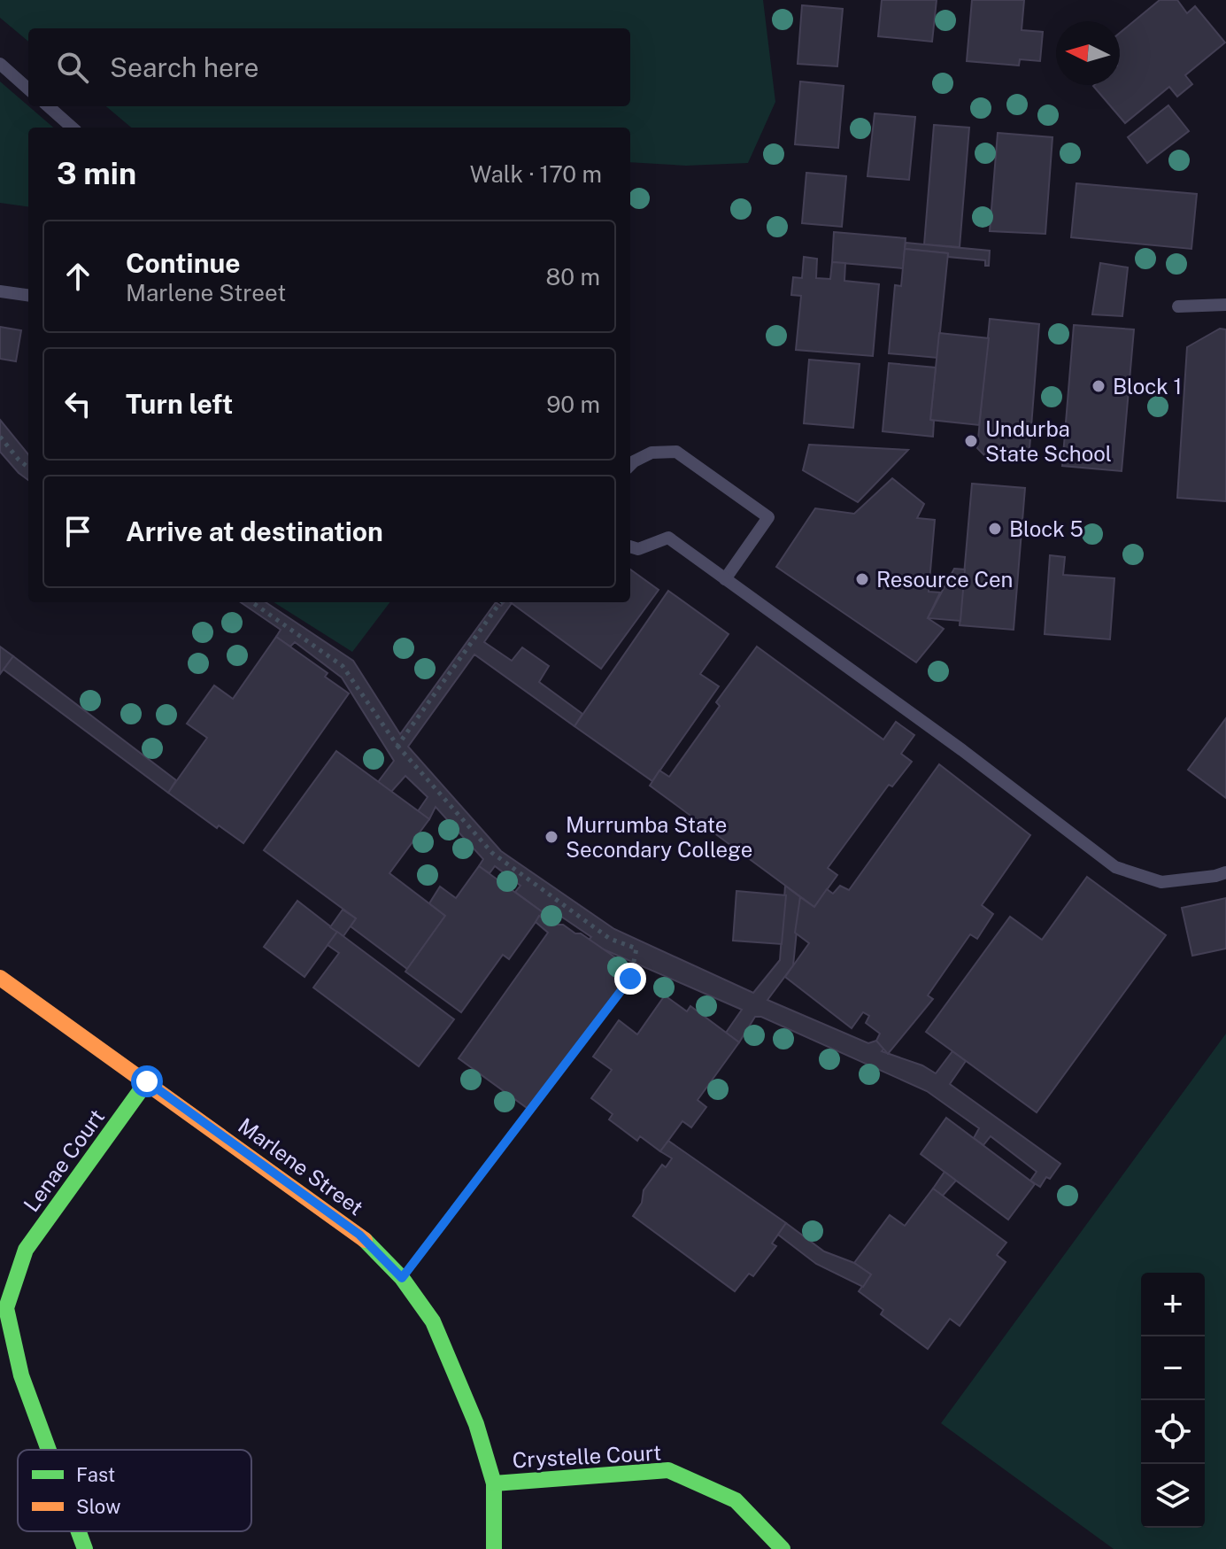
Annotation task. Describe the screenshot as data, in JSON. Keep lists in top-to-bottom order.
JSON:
{
  "streets": {
    "street": ["Lenae Court", "Marlene Street", "Crystelle Court"]
  },
  "crossings": [
    ["Lenae Court", "Marlene Street"],
    ["Marlene Street", "Crystelle Court"]
  ],
  "places": [
    "Block 1",
    "Undurba State School",
    "Block 5",
    "Resource Cen",
    "Murrumba State Secondary College"
  ],
  "legend": ["Fast", "Slow"],
  "north": "left",
  "page": {
    "search": "Search here",
    "heading": ["3 min", "Walk · 170 m"],
    "list": [
      ["Continue", "Marlene Street", "80 m"],
      ["Turn left", "90 m"],
      "Arrive at destination"
    ],
    "map_buttons": ["+", "−"]
  }
}
